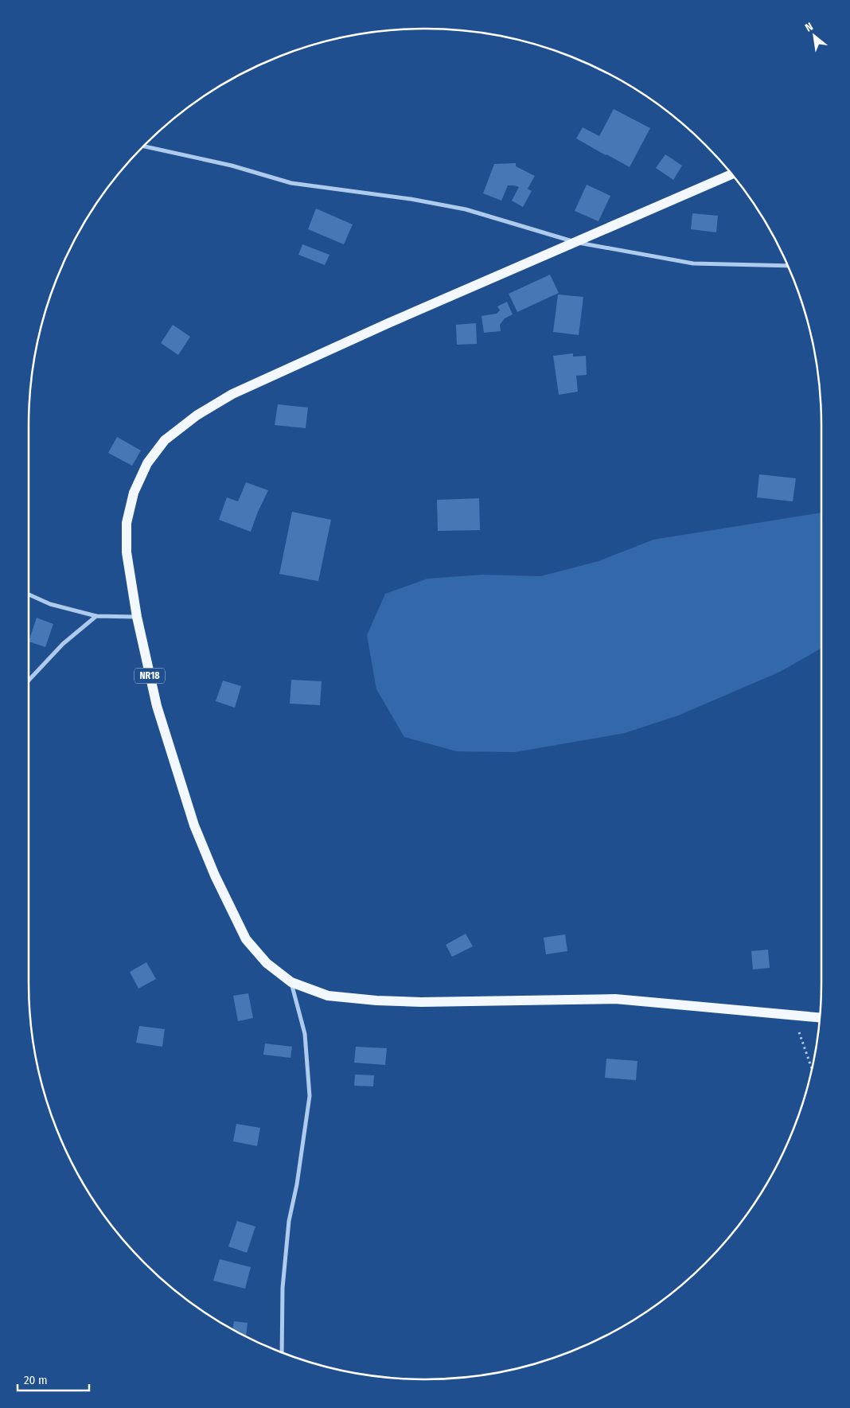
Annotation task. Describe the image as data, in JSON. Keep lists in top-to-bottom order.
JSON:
{
  "streets": {
    "main road": ["NR18"]
  },
  "scale_bar": "20 m",
  "north": "top left"
}
